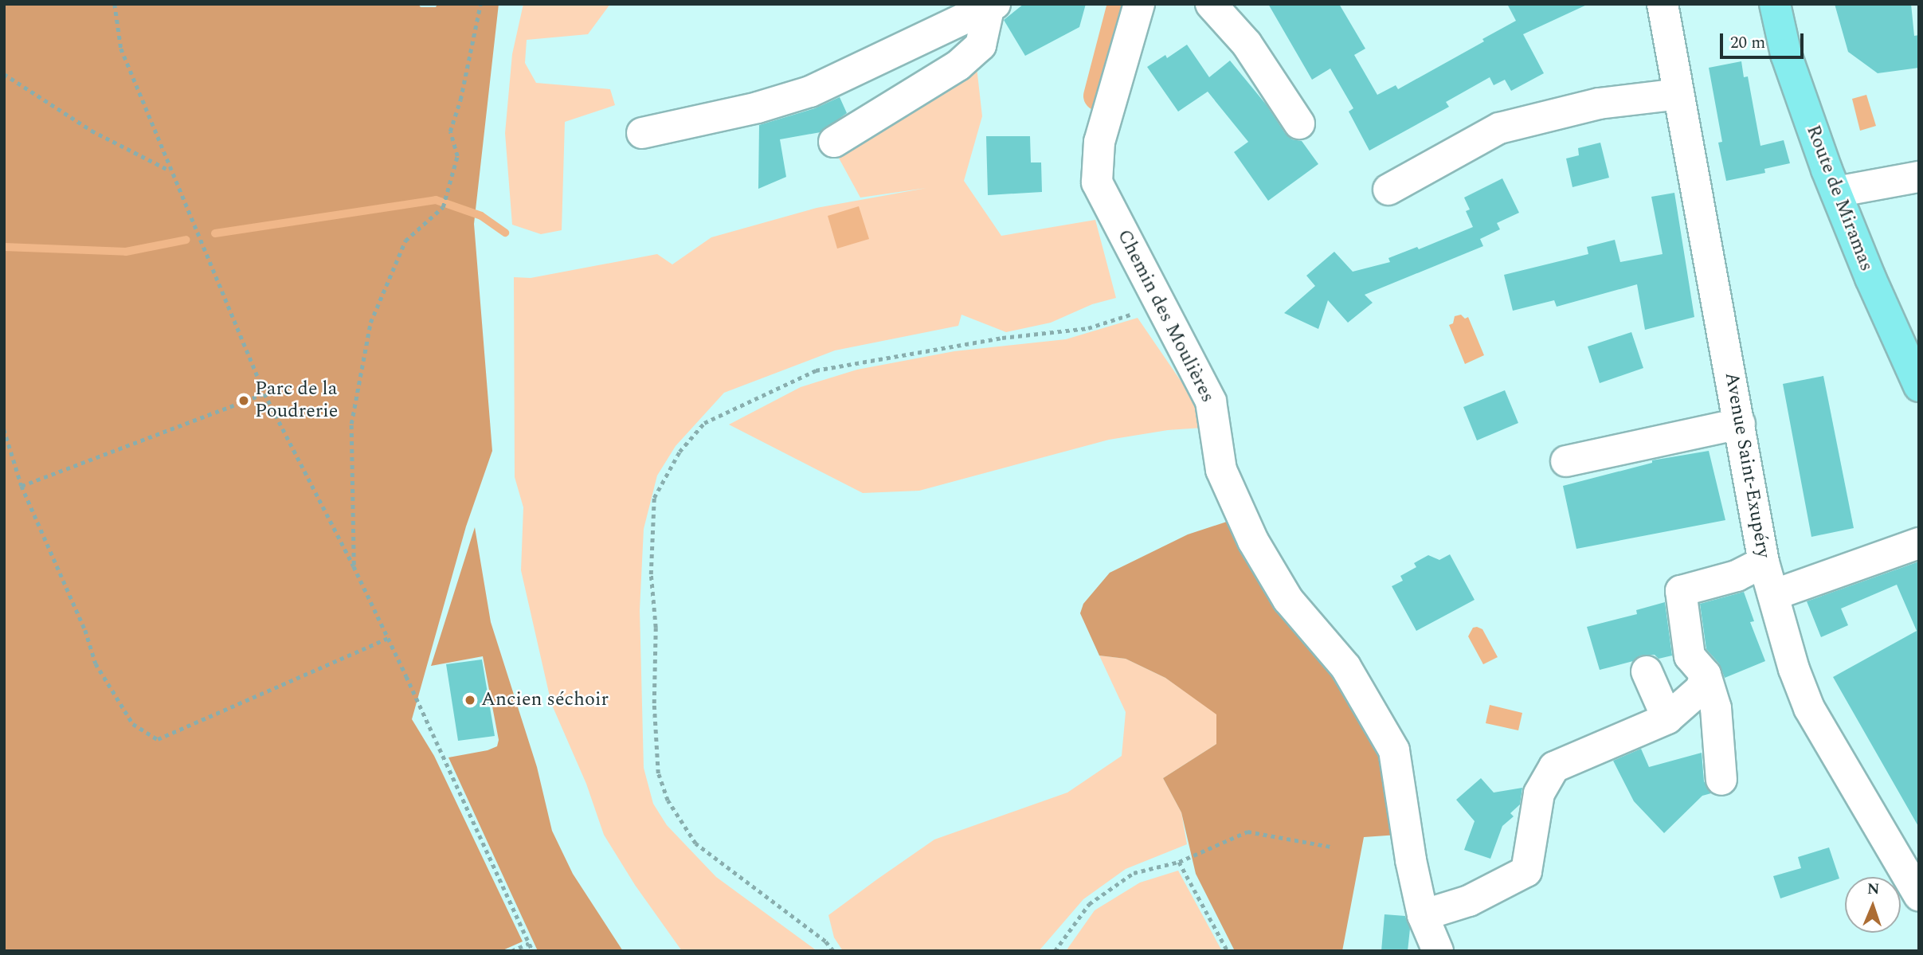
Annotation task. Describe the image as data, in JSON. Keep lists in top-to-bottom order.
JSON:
{
  "streets": {
    "main road": ["Route de Miramas"],
    "street": ["Chemin des Moulières", "Avenue Saint-Exupéry"]
  },
  "places": ["Parc de la Poudrerie", "Ancien séchoir"],
  "scale_bar": "20 m",
  "north": "top"
}
